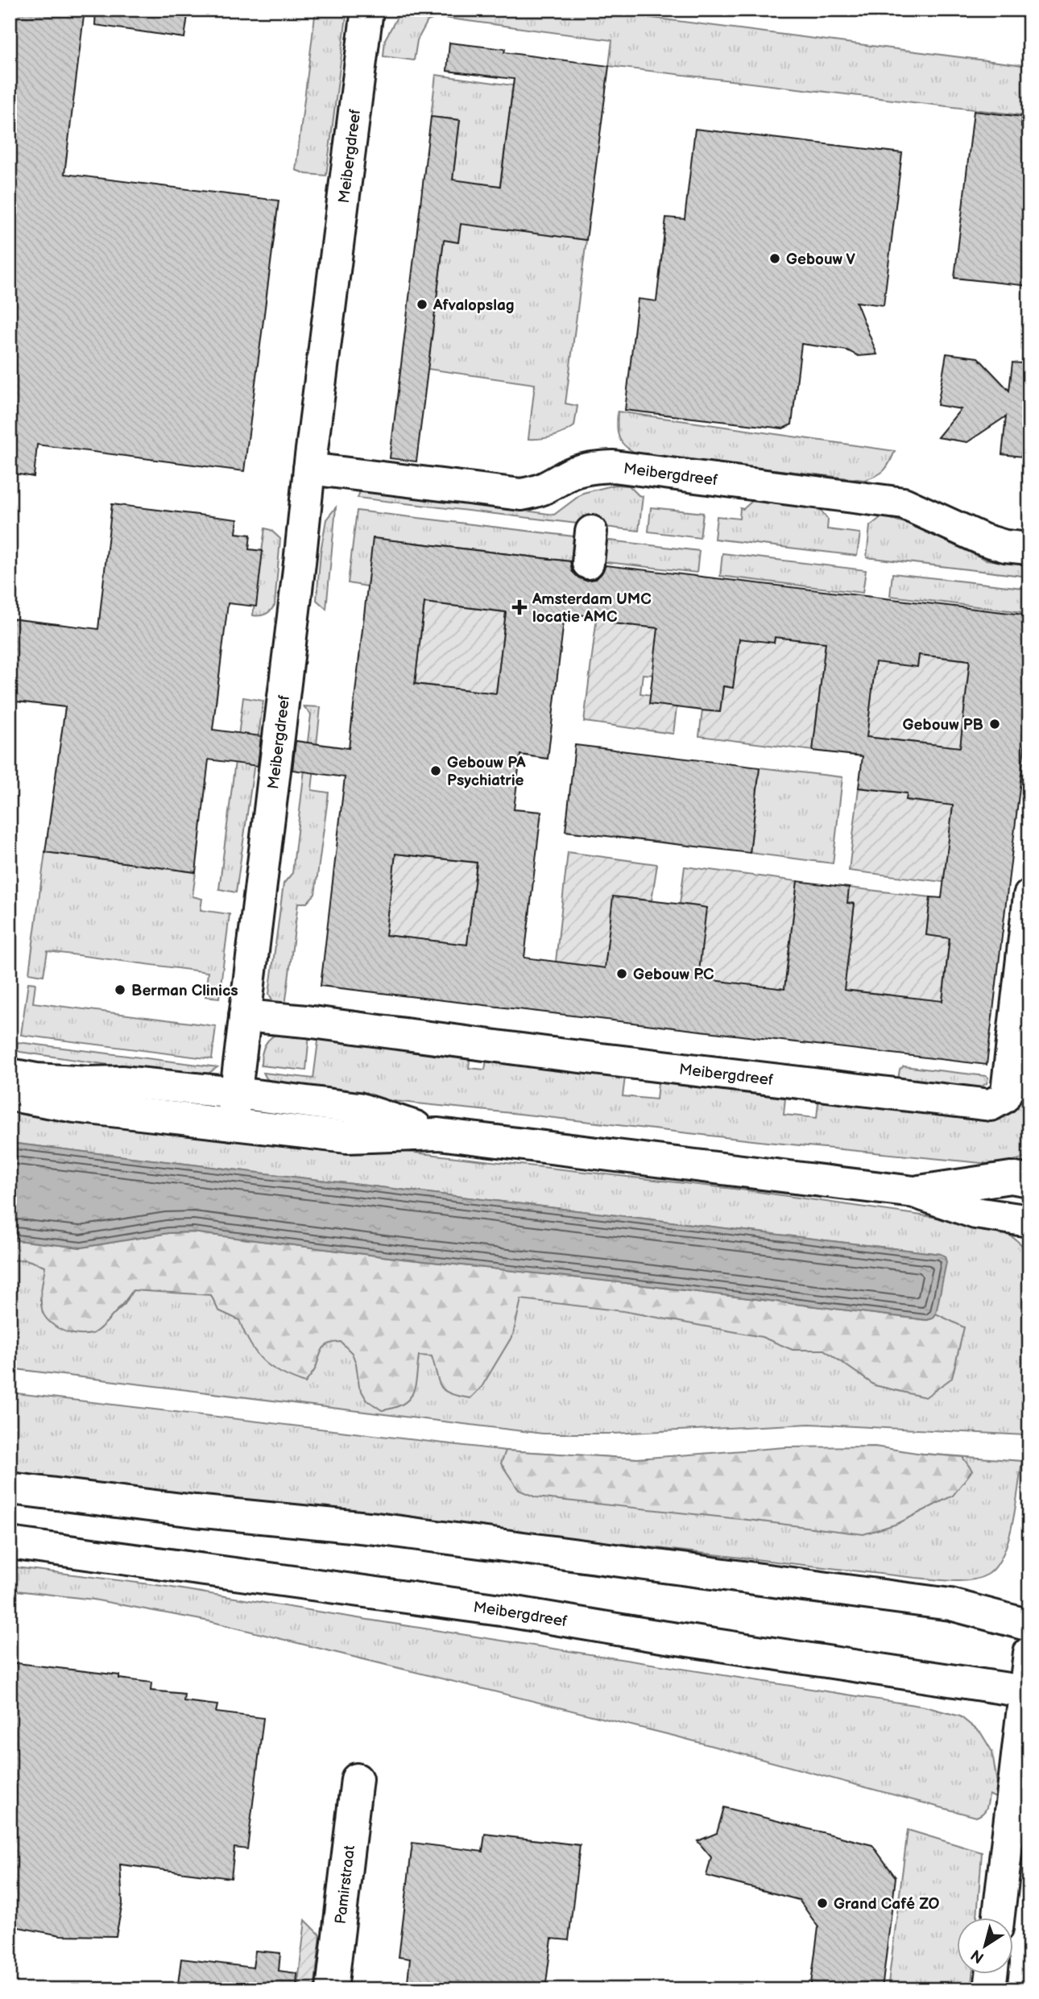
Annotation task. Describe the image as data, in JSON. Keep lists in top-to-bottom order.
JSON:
{
  "streets": {
    "street": ["Meibergdreef", "Pamirstraat"]
  },
  "places": {
    "other": [
      "Gebouw V",
      "Afvalopslag",
      "Gebouw PB",
      "Gebouw PA Psychiatrie",
      "Gebouw PC",
      "Berman Clinics",
      "Grand Café ZO"
    ],
    "health": ["Amsterdam UMC locatie AMC"]
  },
  "north": "bottom left"
}
